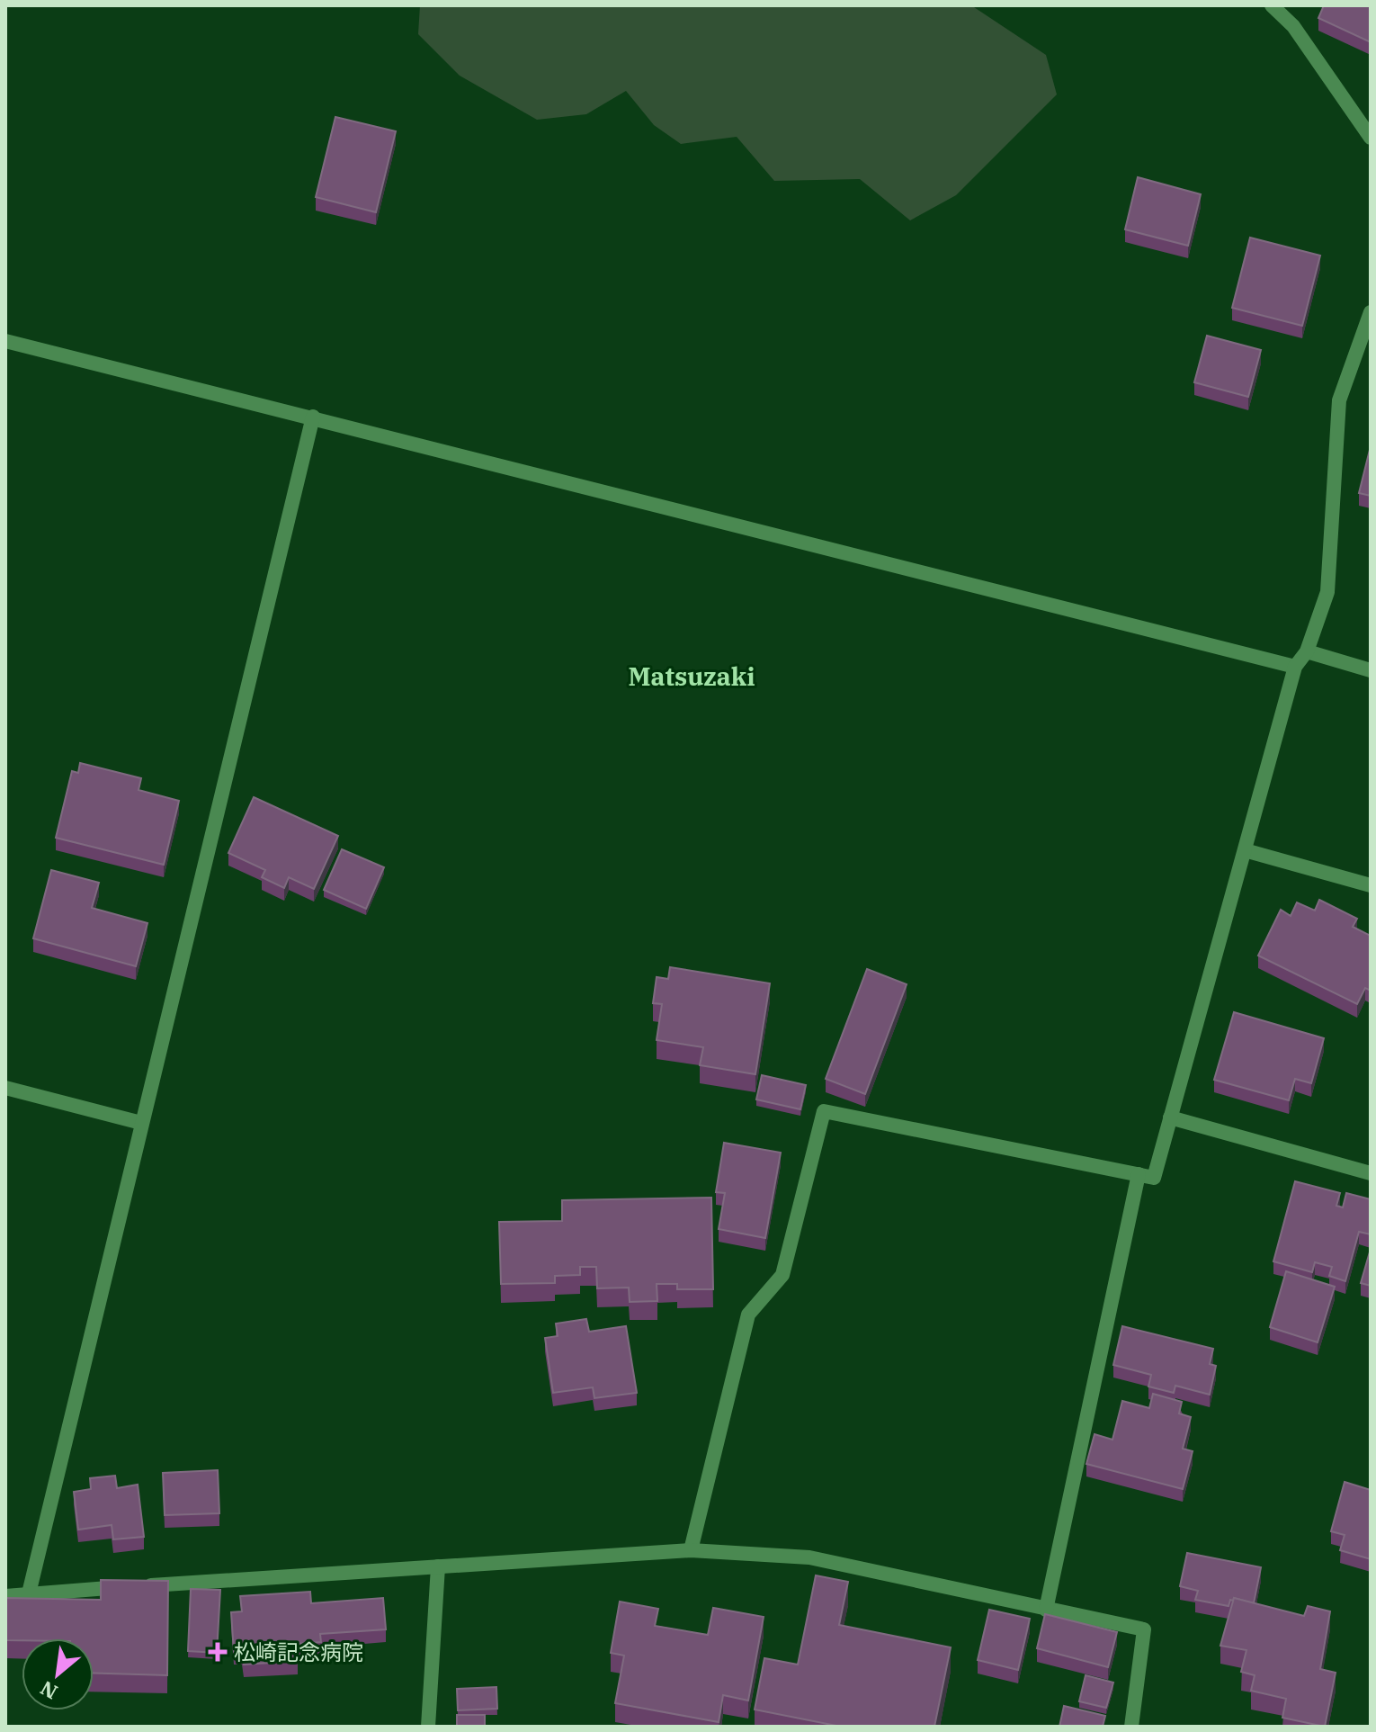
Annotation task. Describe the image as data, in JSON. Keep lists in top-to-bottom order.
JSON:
{
  "districts": ["Matsuzaki"],
  "places": {
    "health": ["松崎記念病院"]
  },
  "north": "bottom left"
}
